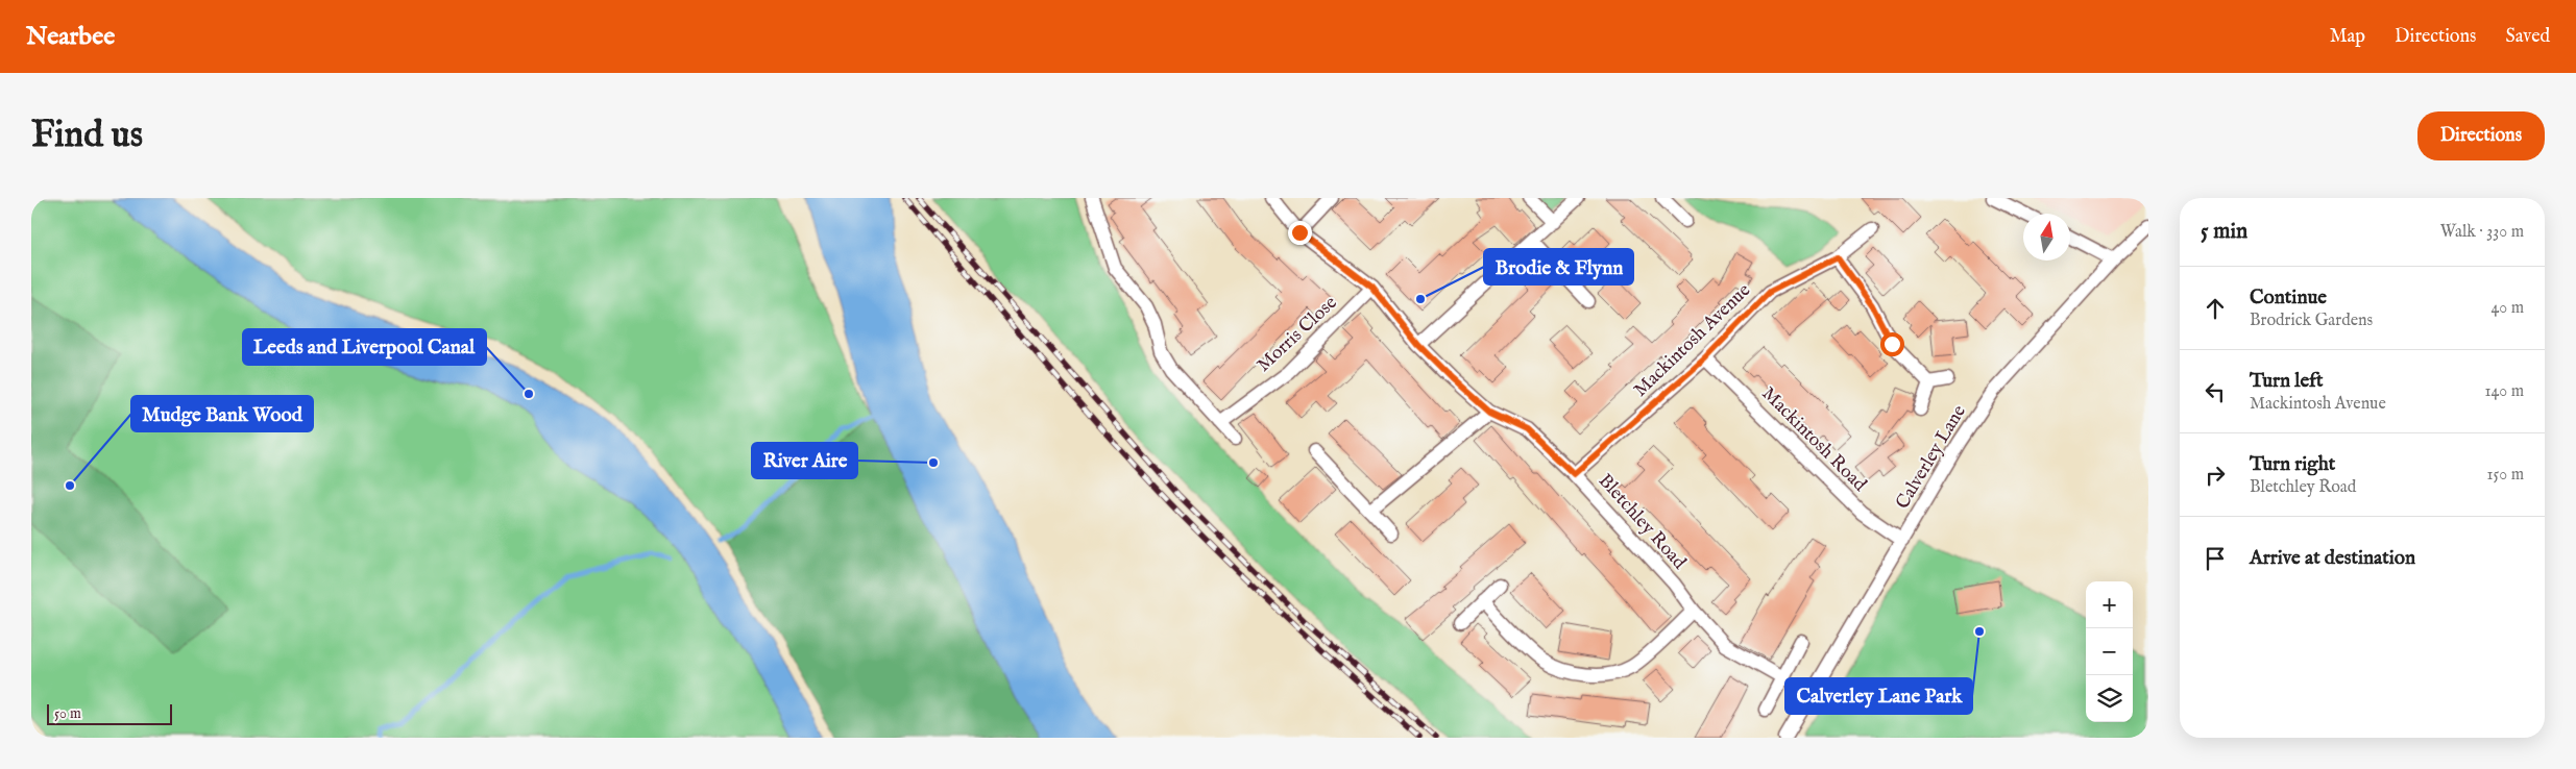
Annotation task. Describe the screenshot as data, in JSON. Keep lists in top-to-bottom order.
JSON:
{
  "streets": {
    "street": [
      "Morris Close",
      "Mackintosh Avenue",
      "Mackintosh Road",
      "Calverley Lane",
      "Bletchley Road"
    ]
  },
  "crossings": [
    ["Morris Close", "Bletchley Road"],
    ["Mackintosh Avenue", "Mackintosh Road"],
    ["Mackintosh Avenue", "Bletchley Road"],
    ["Mackintosh Road", "Calverley Lane"]
  ],
  "places": [
    "Brodie & Flynn",
    "Leeds and Liverpool Canal",
    "River Aire",
    "Mudge Bank Wood",
    "Calverley Lane Park"
  ],
  "scale_bar": "50 m",
  "north": "top",
  "page": {
    "header": "Nearbee",
    "nav": ["Map", "Directions", "Saved"],
    "buttons": "Directions",
    "title": "Find us",
    "heading": ["5 min", "Walk · 330 m"],
    "list": [
      ["Continue", "Brodrick Gardens", "40 m"],
      ["Turn left", "Mackintosh Avenue", "140 m"],
      ["Turn right", "Bletchley Road", "150 m"],
      "Arrive at destination"
    ],
    "map_buttons": ["+", "−"],
    "scale": "50 m"
  }
}
